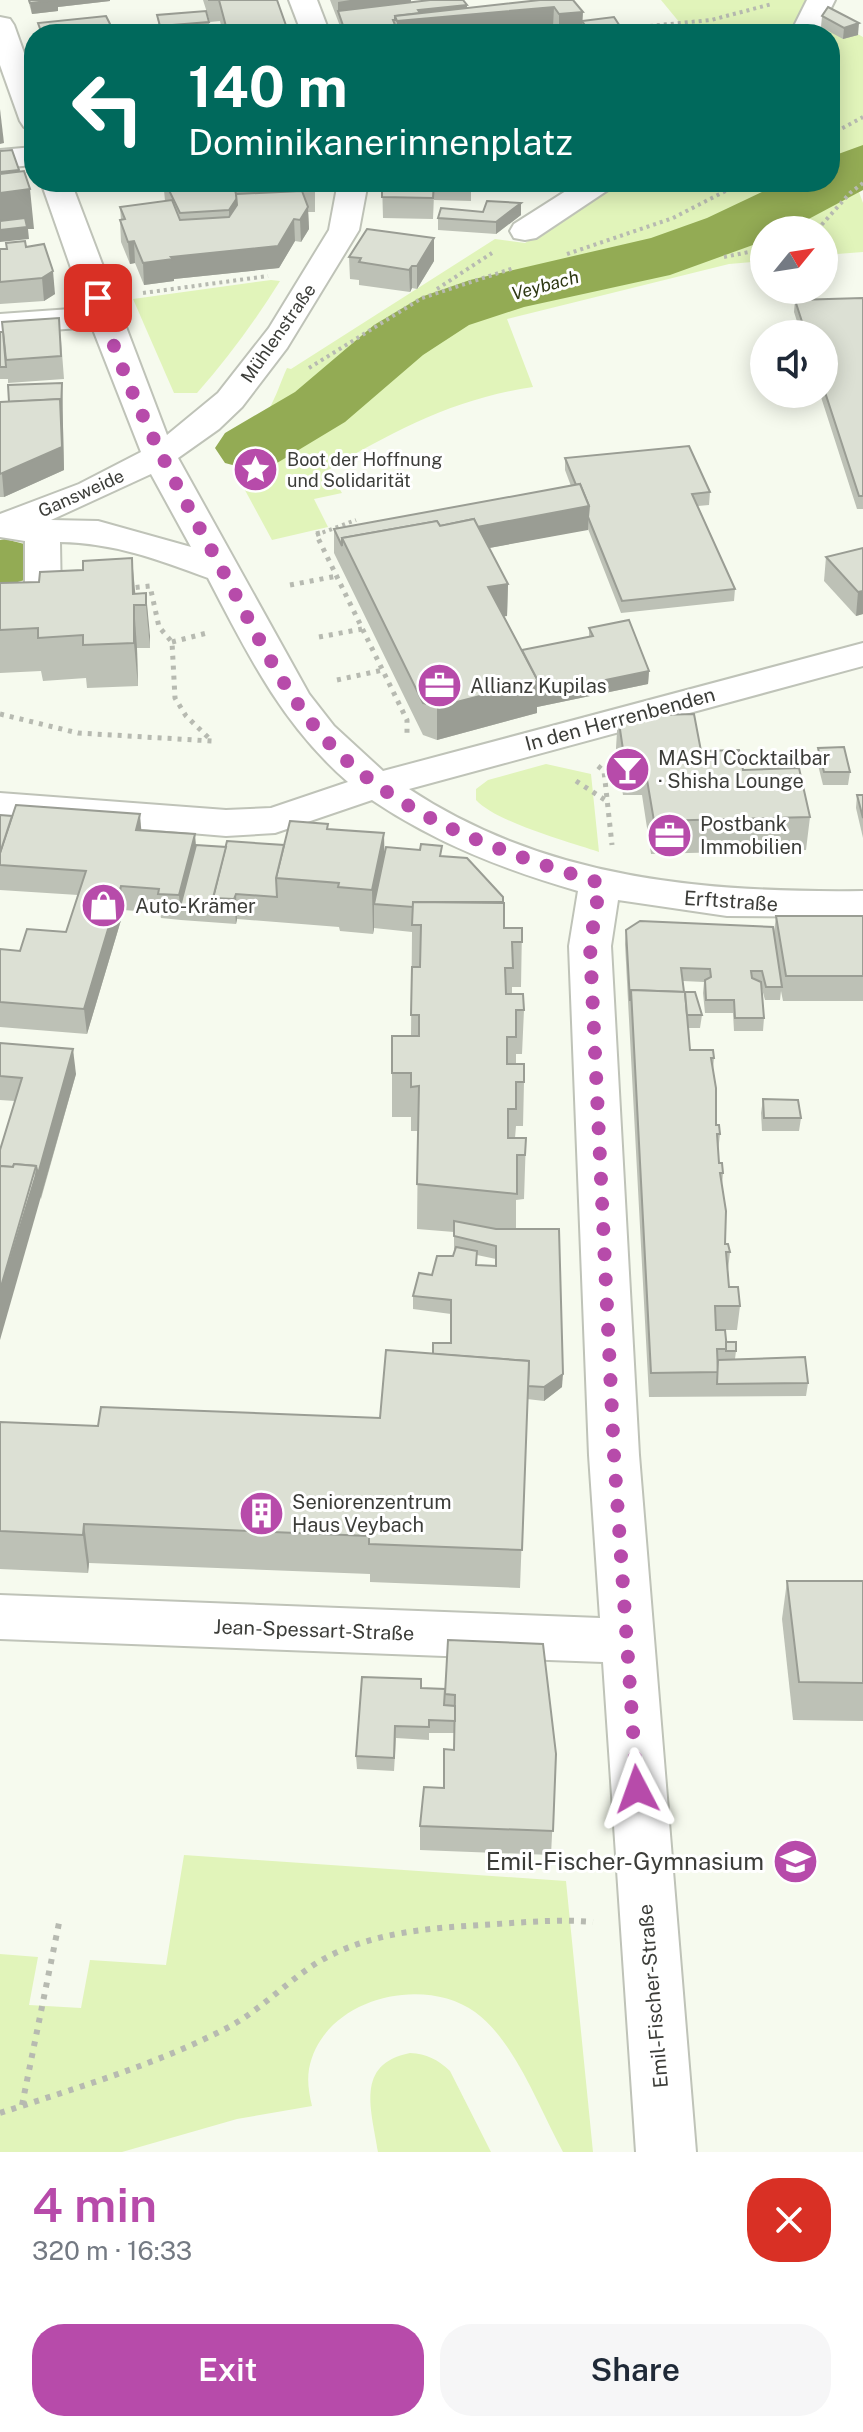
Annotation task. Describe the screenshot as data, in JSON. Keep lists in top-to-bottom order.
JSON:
{
  "streets": {
    "street": [
      "Mühlenstraße",
      "Gansweide",
      "In den Herrenbenden",
      "Erftstraße",
      "Jean-Spessart-Straße",
      "Emil-Fischer-Straße"
    ]
  },
  "crossings": [
    ["Mühlenstraße", "Gansweide"],
    ["Mühlenstraße", "Erftstraße"],
    ["Gansweide", "Erftstraße"],
    ["In den Herrenbenden", "Erftstraße"],
    ["Erftstraße", "Emil-Fischer-Straße"],
    ["Jean-Spessart-Straße", "Emil-Fischer-Straße"]
  ],
  "water": ["Veybach"],
  "places": {
    "place": ["Boot der Hoffnung und Solidarität"],
    "office": ["Allianz Kupilas", "Postbank Immobilien"],
    "bar": ["MASH Cocktailbar · Shisha Lounge"],
    "shop": ["Auto-Krämer"],
    "building": ["Seniorenzentrum Haus Veybach"],
    "school or university": ["Emil-Fischer-Gymnasium"]
  },
  "north": "top right",
  "page": {
    "turn": ["140 m", "Dominikanerinnenplatz"],
    "heading": ["4 min", "320 m · 16:33"],
    "buttons": ["Exit", "Share"]
  }
}
